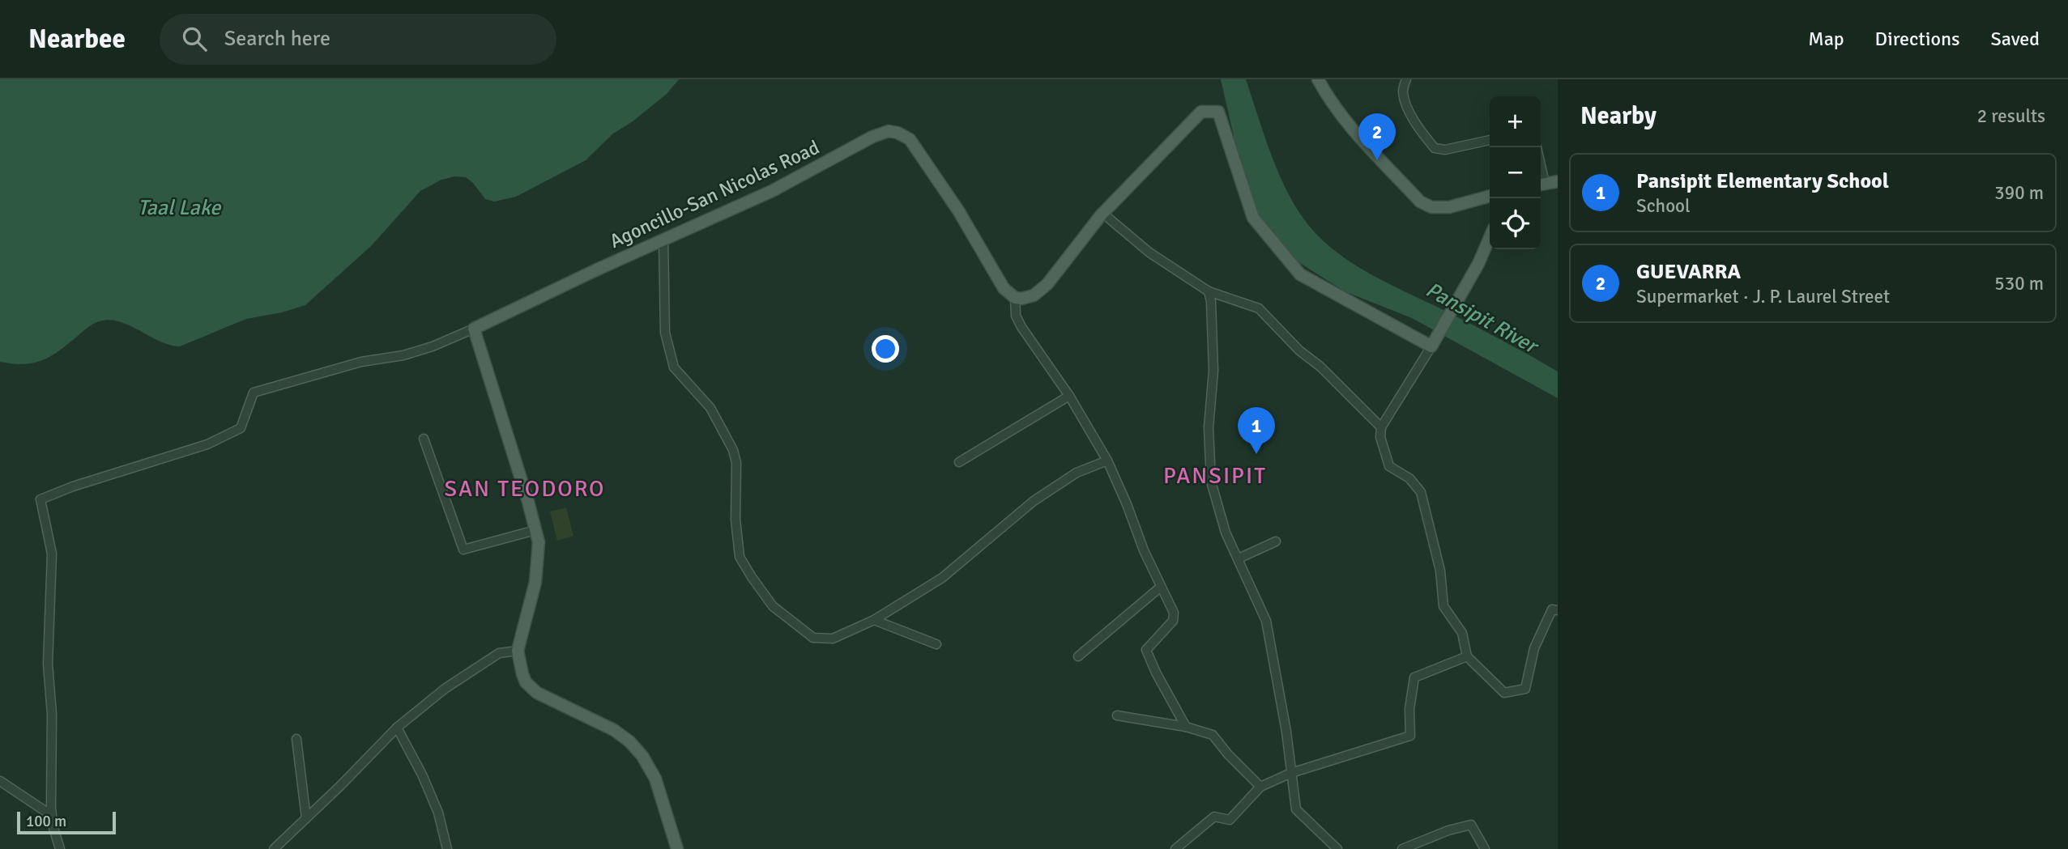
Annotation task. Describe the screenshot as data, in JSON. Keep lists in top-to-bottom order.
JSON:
{
  "streets": {
    "main road": ["Agoncillo-San Nicolas Road"]
  },
  "districts": ["PANSIPIT", "SAN TEODORO"],
  "water": ["Taal Lake", "Pansipit River"],
  "scale_bar": "100 m",
  "page": {
    "header": "Nearbee",
    "search": "Search here",
    "nav": ["Map", "Directions", "Saved"],
    "heading": ["Nearby", "2 results"],
    "map_buttons": ["+", "−"],
    "pins": ["2", "1"],
    "list": [
      {
        "mark": "1",
        "name": "Pansipit Elementary School",
        "note": "School",
        "value": "390 m"
      },
      {
        "mark": "2",
        "name": "GUEVARRA",
        "note": "Supermarket · J. P. Laurel Street",
        "value": "530 m"
      }
    ],
    "scale": "100 m"
  }
}
